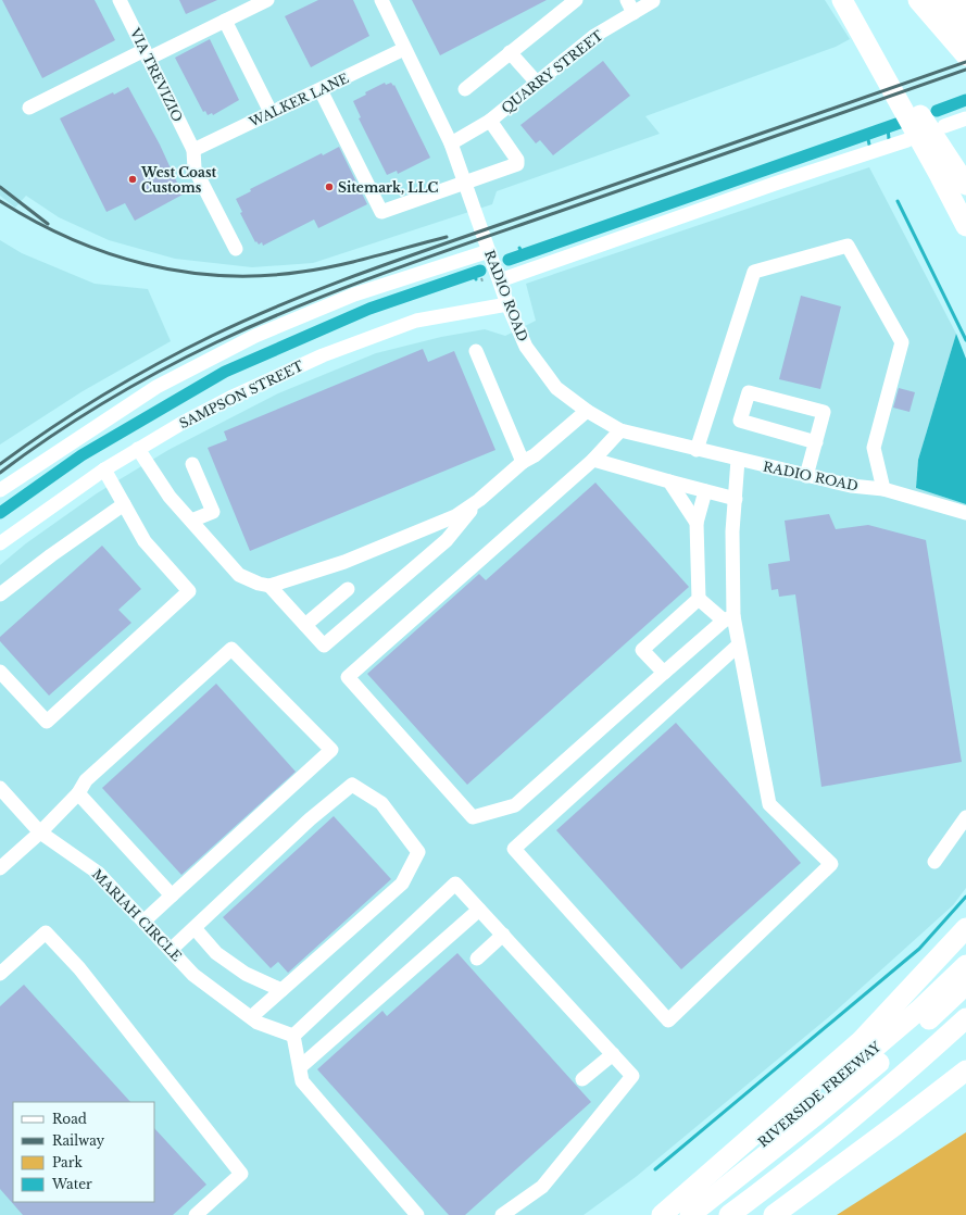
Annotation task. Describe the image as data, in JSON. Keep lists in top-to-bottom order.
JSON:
{
  "streets": {
    "highway": ["RIVERSIDE FREEWAY"],
    "street": [
      "QUARRY STREET",
      "VIA TREVIZIO",
      "WALKER LANE",
      "RADIO ROAD",
      "SAMPSON STREET",
      "MARIAH CIRCLE"
    ]
  },
  "crossings": [
    ["QUARRY STREET", "RADIO ROAD"],
    ["VIA TREVIZIO", "WALKER LANE"],
    ["WALKER LANE", "RADIO ROAD"],
    ["RADIO ROAD", "SAMPSON STREET"]
  ],
  "places": ["West Coast Customs", "Sitemark, LLC"],
  "legend": [
    "Road",
    "Railway",
    "Park",
    "Water"
  ]
}
